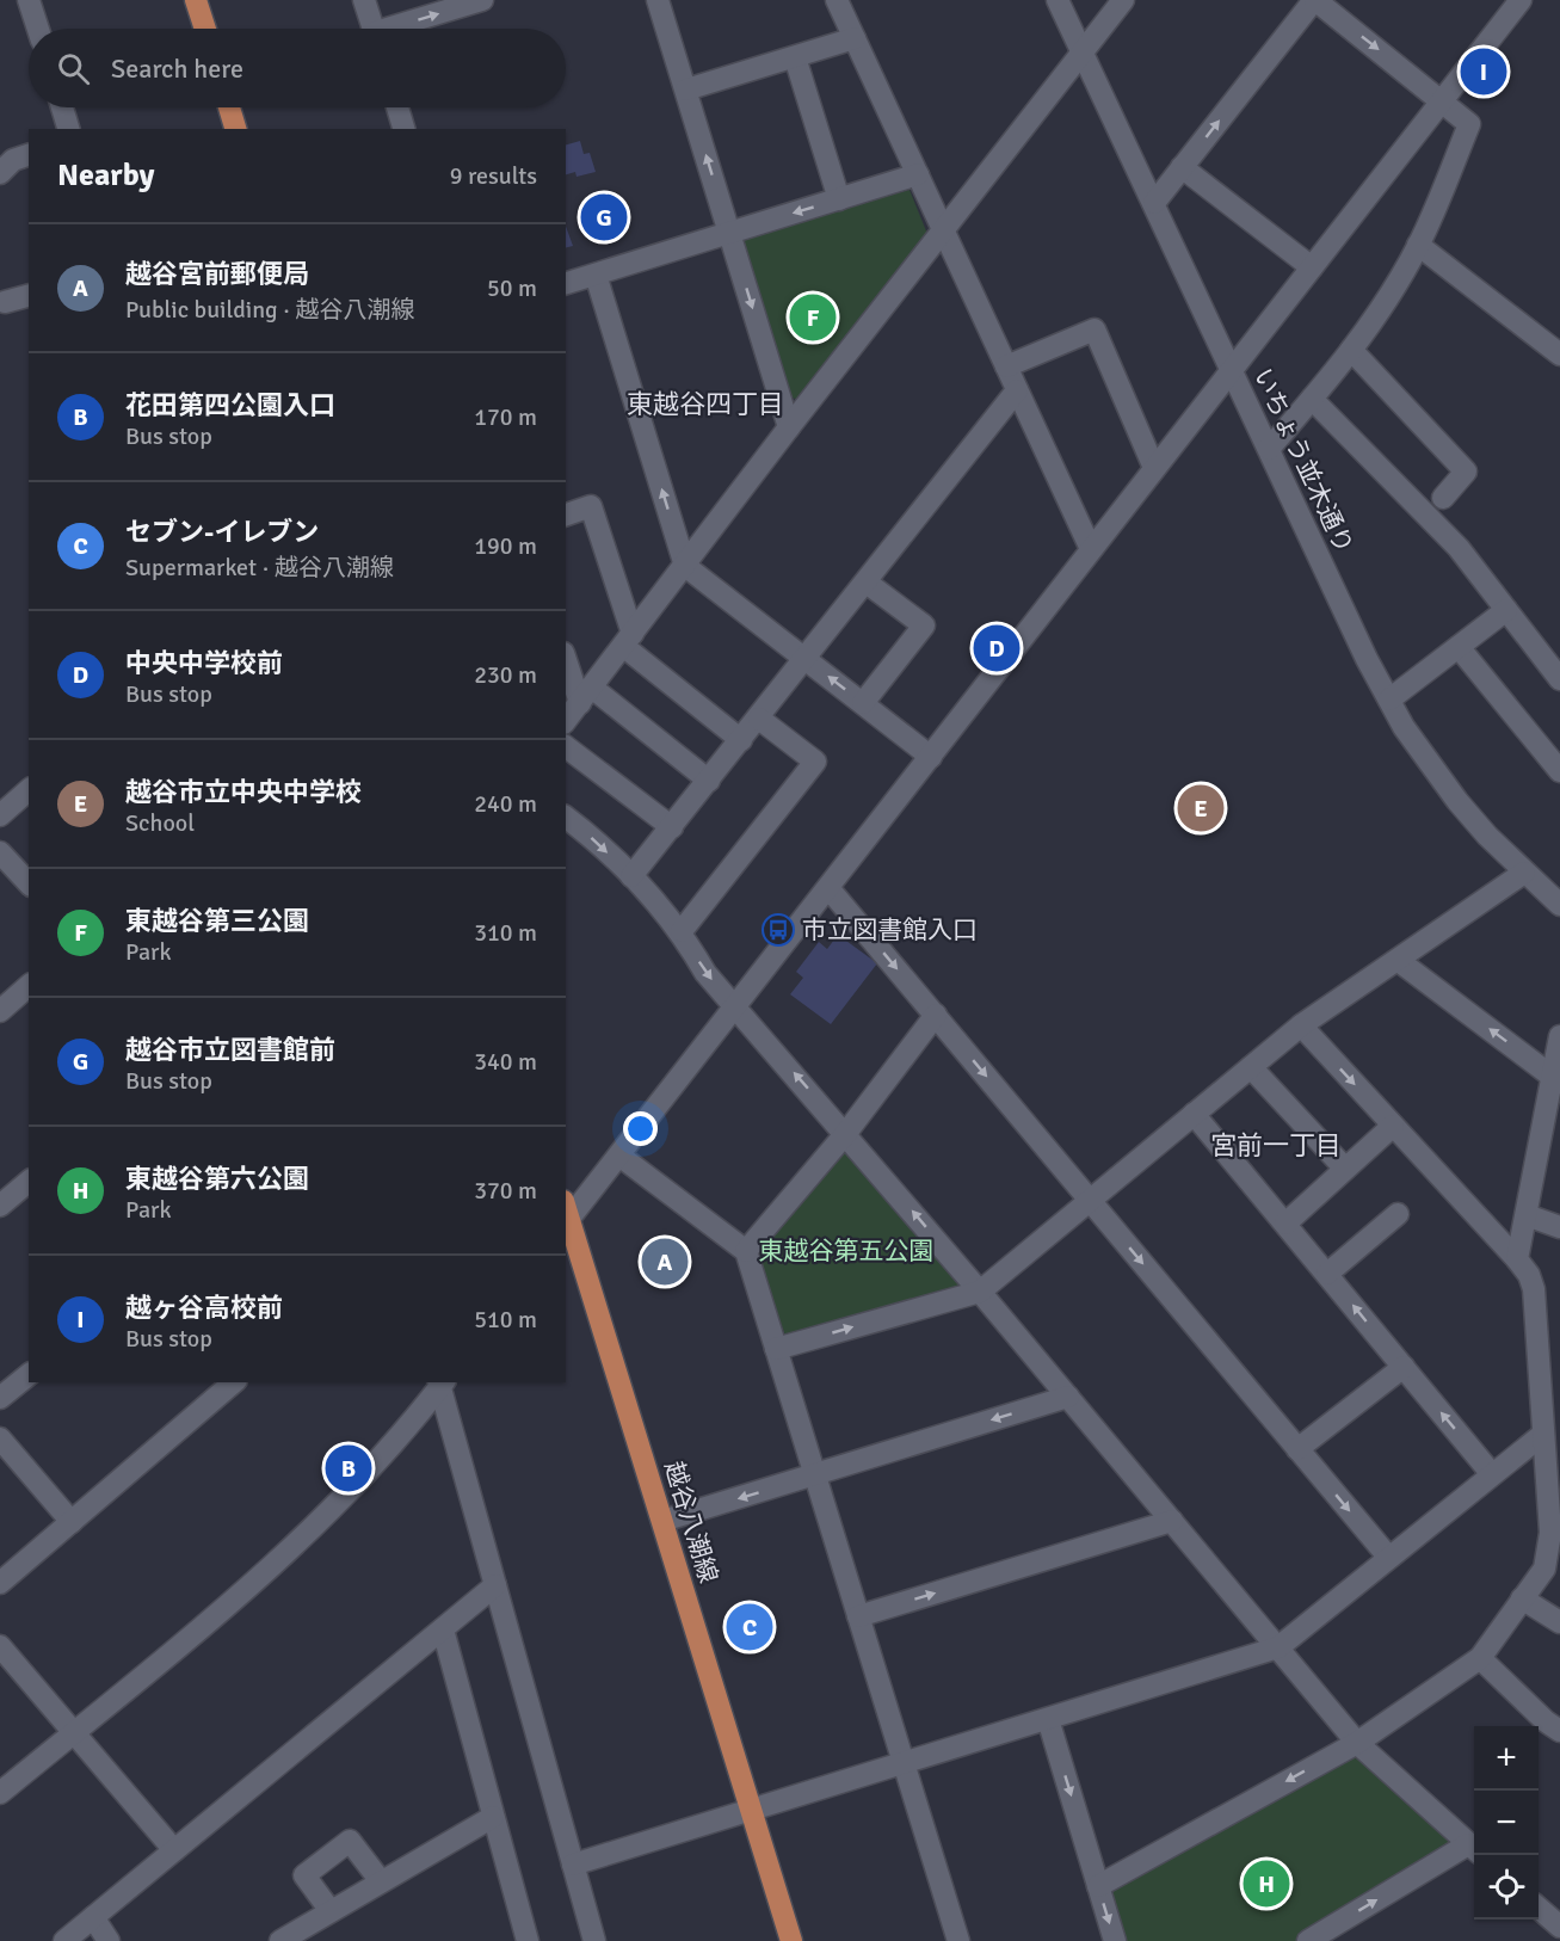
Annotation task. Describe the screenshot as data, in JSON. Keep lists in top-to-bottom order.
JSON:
{
  "streets": {
    "main road": ["越谷八潮線"],
    "street": ["いちょう並木通り"]
  },
  "districts": ["東越谷四丁目", "宮前一丁目"],
  "parks": ["東越谷第五公園"],
  "places": {
    "bus stop": ["市立図書館入口"]
  },
  "page": {
    "search": "Search here",
    "pins": [
      "I",
      "G",
      "F",
      "D",
      "E",
      "A",
      "B",
      "C",
      "H"
    ],
    "heading": ["Nearby", "9 results"],
    "list": [
      {
        "mark": "A",
        "name": "越谷宮前郵便局",
        "note": "Public building · 越谷八潮線",
        "value": "50 m"
      },
      {
        "mark": "B",
        "name": "花田第四公園入口",
        "note": "Bus stop",
        "value": "170 m"
      },
      {
        "mark": "C",
        "name": "セブン-イレブン",
        "note": "Supermarket · 越谷八潮線",
        "value": "190 m"
      },
      {
        "mark": "D",
        "name": "中央中学校前",
        "note": "Bus stop",
        "value": "230 m"
      },
      {
        "mark": "E",
        "name": "越谷市立中央中学校",
        "note": "School",
        "value": "240 m"
      },
      {
        "mark": "F",
        "name": "東越谷第三公園",
        "note": "Park",
        "value": "310 m"
      },
      {
        "mark": "G",
        "name": "越谷市立図書館前",
        "note": "Bus stop",
        "value": "340 m"
      },
      {
        "mark": "H",
        "name": "東越谷第六公園",
        "note": "Park",
        "value": "370 m"
      },
      {
        "mark": "I",
        "name": "越ヶ谷高校前",
        "note": "Bus stop",
        "value": "510 m"
      }
    ],
    "map_buttons": ["+", "−"]
  }
}
